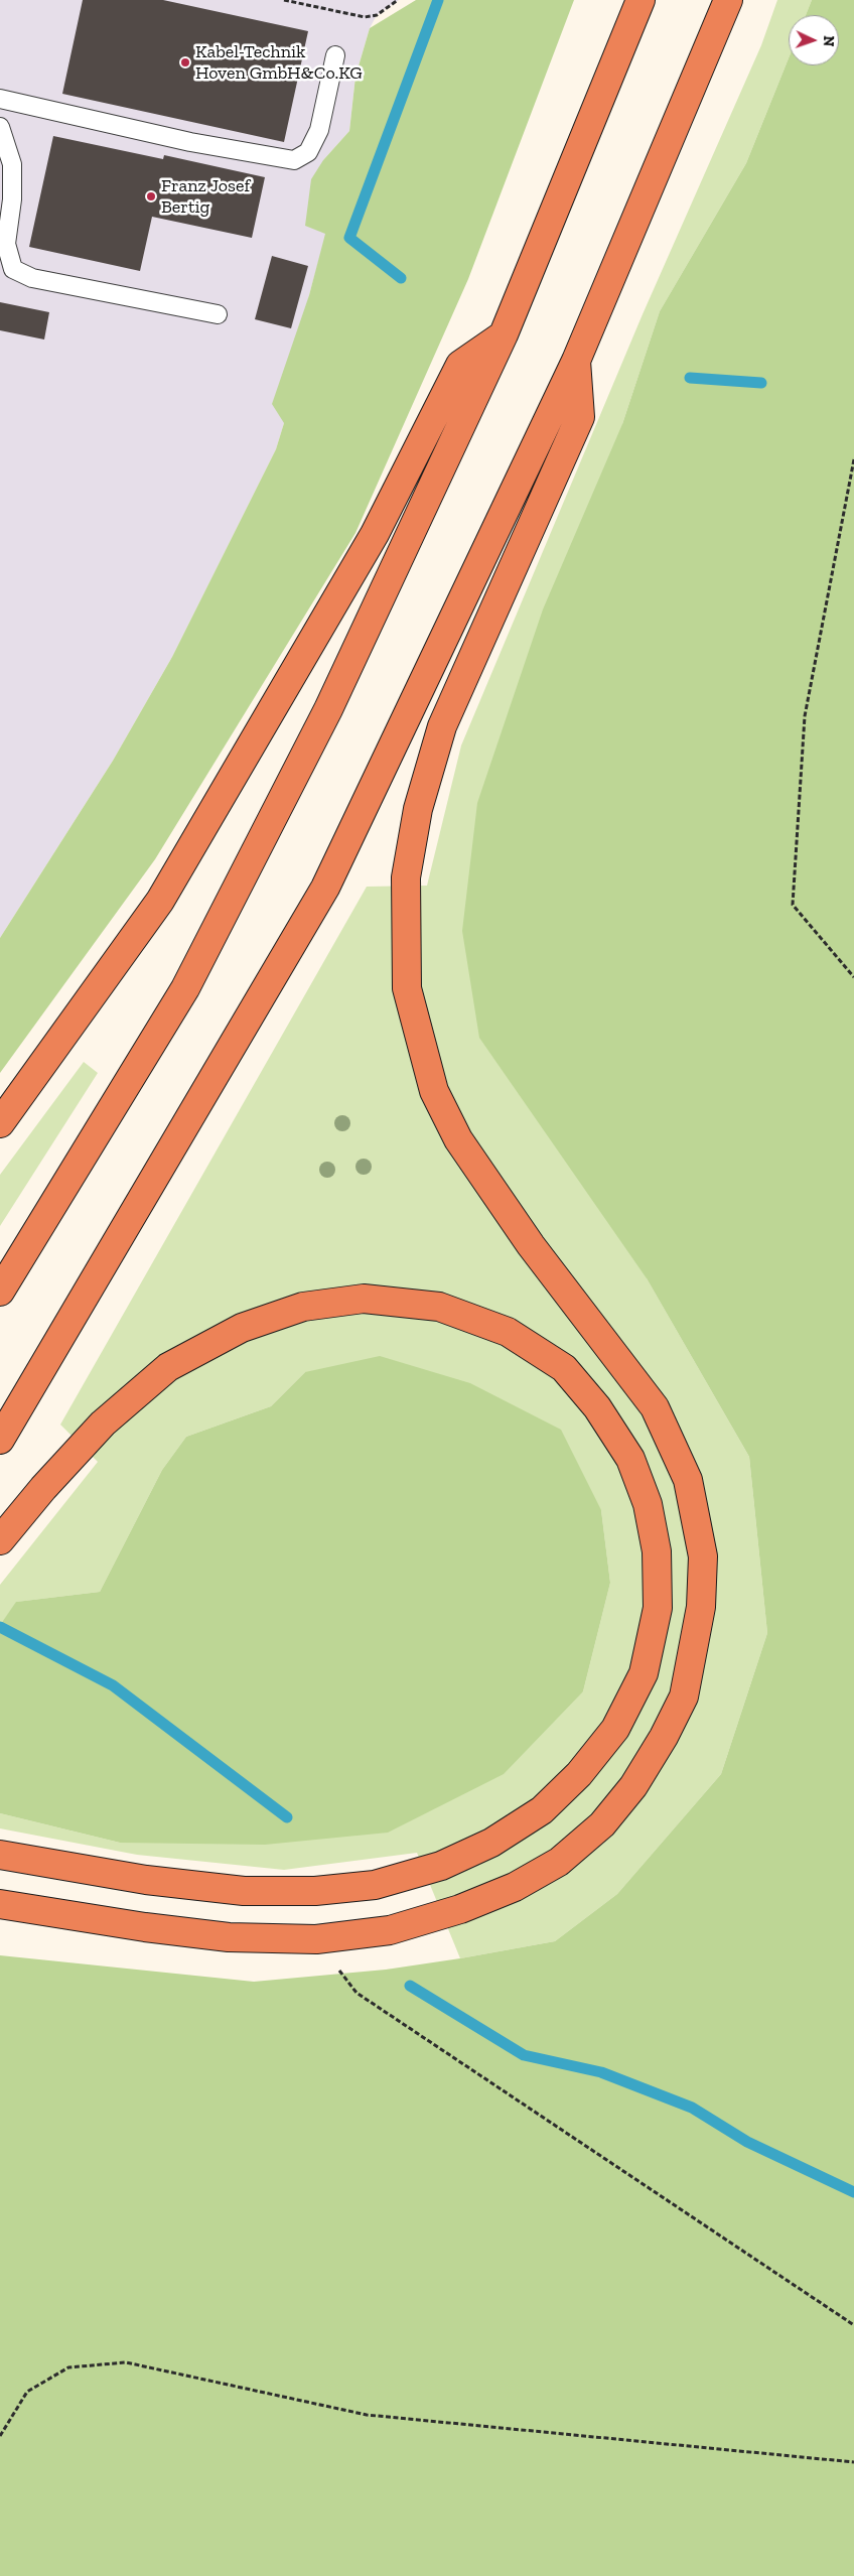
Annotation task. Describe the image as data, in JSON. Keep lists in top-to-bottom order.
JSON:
{
  "places": ["Kabel-Technik Hoven GmbH&Co.KG", "Franz Josef Bertig"],
  "north": "right"
}
